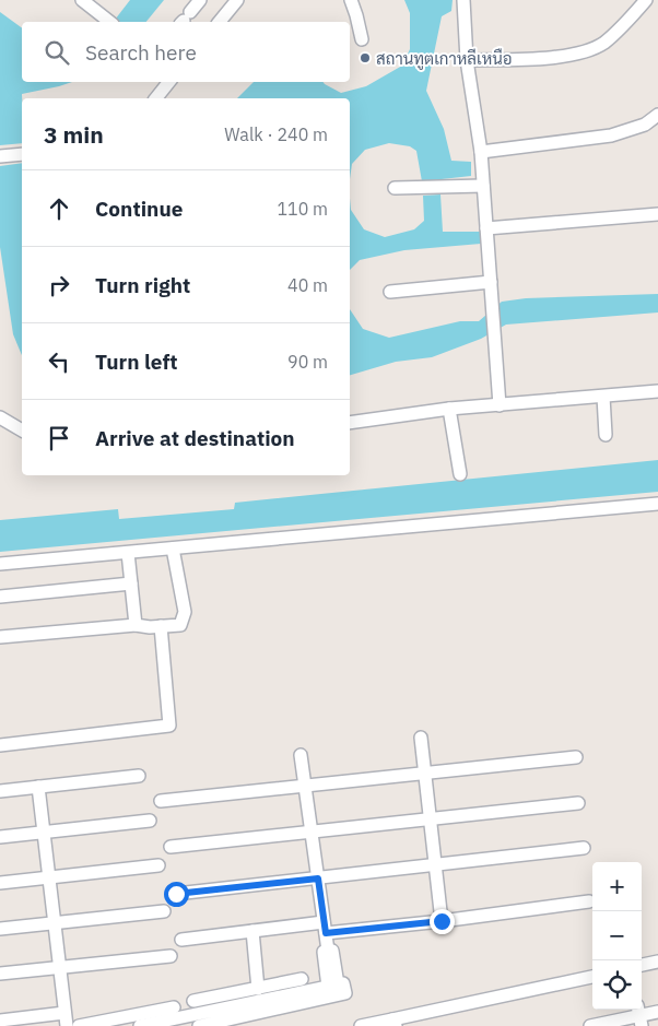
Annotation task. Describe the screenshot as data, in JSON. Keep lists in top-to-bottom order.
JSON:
{
  "places": ["สถานทูตเกาหลีเหนือ"],
  "page": {
    "search": "Search here",
    "heading": ["3 min", "Walk · 240 m"],
    "list": [
      ["Continue", "110 m"],
      ["Turn right", "40 m"],
      ["Turn left", "90 m"],
      "Arrive at destination"
    ],
    "map_buttons": ["+", "−"]
  }
}
